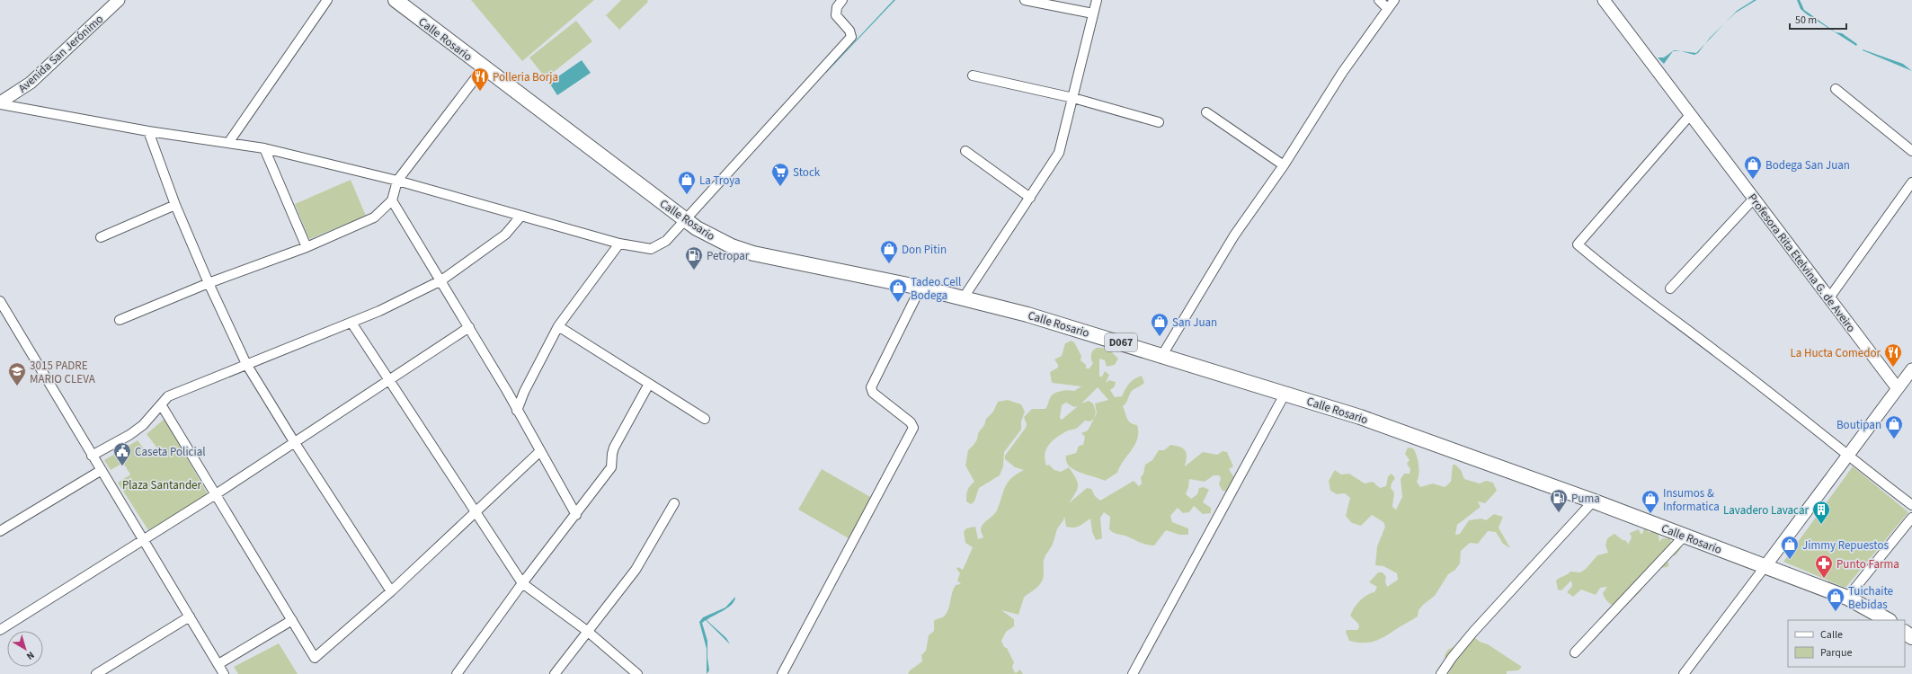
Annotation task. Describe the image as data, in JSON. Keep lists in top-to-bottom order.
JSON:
{
  "streets": {
    "main road": ["Calle Rosario", "D067"],
    "street": ["Avenida San Jerónimo", "Profesora Rita Etelvina G. de Aveiro"]
  },
  "parks": ["Plaza Santander"],
  "places": {
    "restaurant": ["Polleria Borja", "La Hucta Comedor"],
    "shop": [
      "Bodega San Juan",
      "La Troya",
      "Don Pitin",
      "Tadeo Cell Bodega",
      "San Juan",
      "Boutipan",
      "Insumos & Informatica",
      "Jimmy Repuestos",
      "Tuichaite Bebidas"
    ],
    "supermarket": ["Stock"],
    "fuel station": ["Petropar", "Puma"],
    "school or university": ["3015 PADRE MARIO CLEVA"],
    "public building": ["Caseta Policial"],
    "building": ["Lavadero Lavacar"],
    "pharmacy": ["Punto Farma"]
  },
  "legend": ["Calle", "Parque"],
  "scale_bar": "50 m",
  "north": "bottom right"
}
